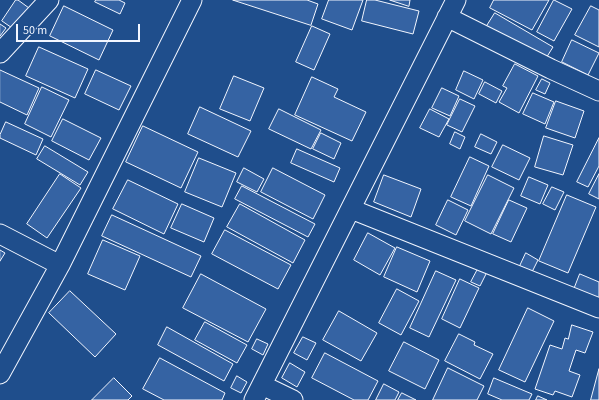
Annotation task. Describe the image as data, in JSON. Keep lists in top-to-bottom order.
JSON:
{
  "scale_bar": "50 m"
}
